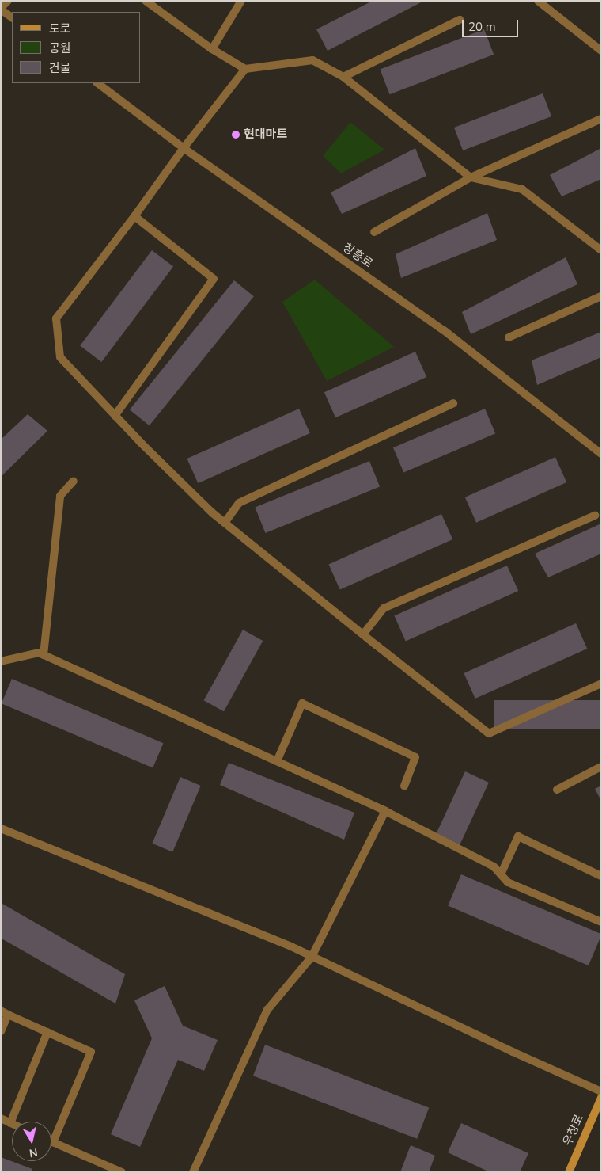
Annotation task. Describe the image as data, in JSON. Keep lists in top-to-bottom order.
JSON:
{
  "streets": {
    "main road": ["우창로"],
    "street": ["창흥로"]
  },
  "places": ["현대마트"],
  "legend": ["도로", "공원", "건물"],
  "scale_bar": "20 m",
  "north": "bottom"
}
